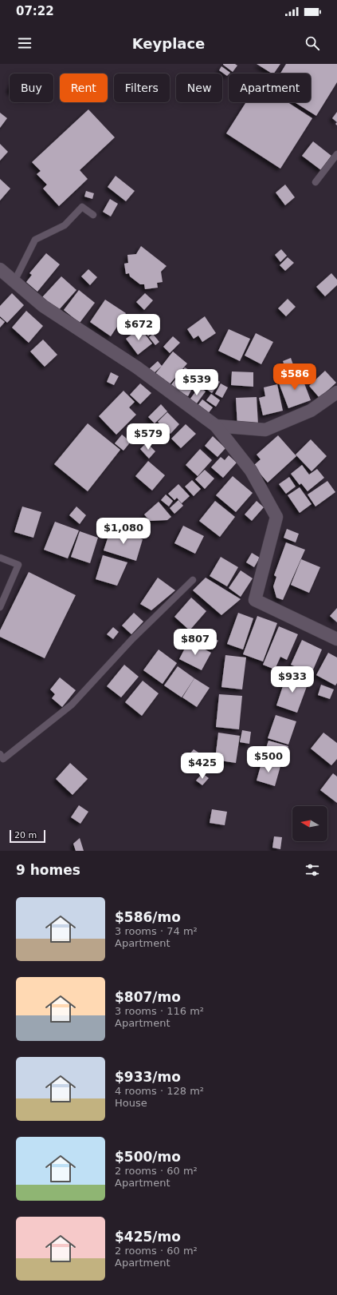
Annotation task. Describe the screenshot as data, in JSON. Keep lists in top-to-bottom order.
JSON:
{
  "scale_bar": "20 m",
  "north": "left",
  "page": {
    "status": "07:22",
    "header": "Keyplace",
    "chip": [
      "Buy",
      "Rent",
      "Filters",
      "New",
      "Apartment"
    ],
    "price": [
      "$672",
      "$586",
      "$539",
      "$579",
      "$1,080",
      "$807",
      "$933",
      "$500",
      "$425"
    ],
    "scale": "20 m",
    "heading": "9 homes",
    "list": [
      {
        "name": "$586/mo",
        "note": "3 rooms · 74 m² · Apartment"
      },
      {
        "name": "$807/mo",
        "note": "3 rooms · 116 m² · Apartment"
      },
      {
        "name": "$933/mo",
        "note": "4 rooms · 128 m² · House"
      },
      {
        "name": "$500/mo",
        "note": "2 rooms · 60 m² · Apartment"
      },
      {
        "name": "$425/mo",
        "note": "2 rooms · 60 m² · Apartment"
      }
    ]
  }
}
